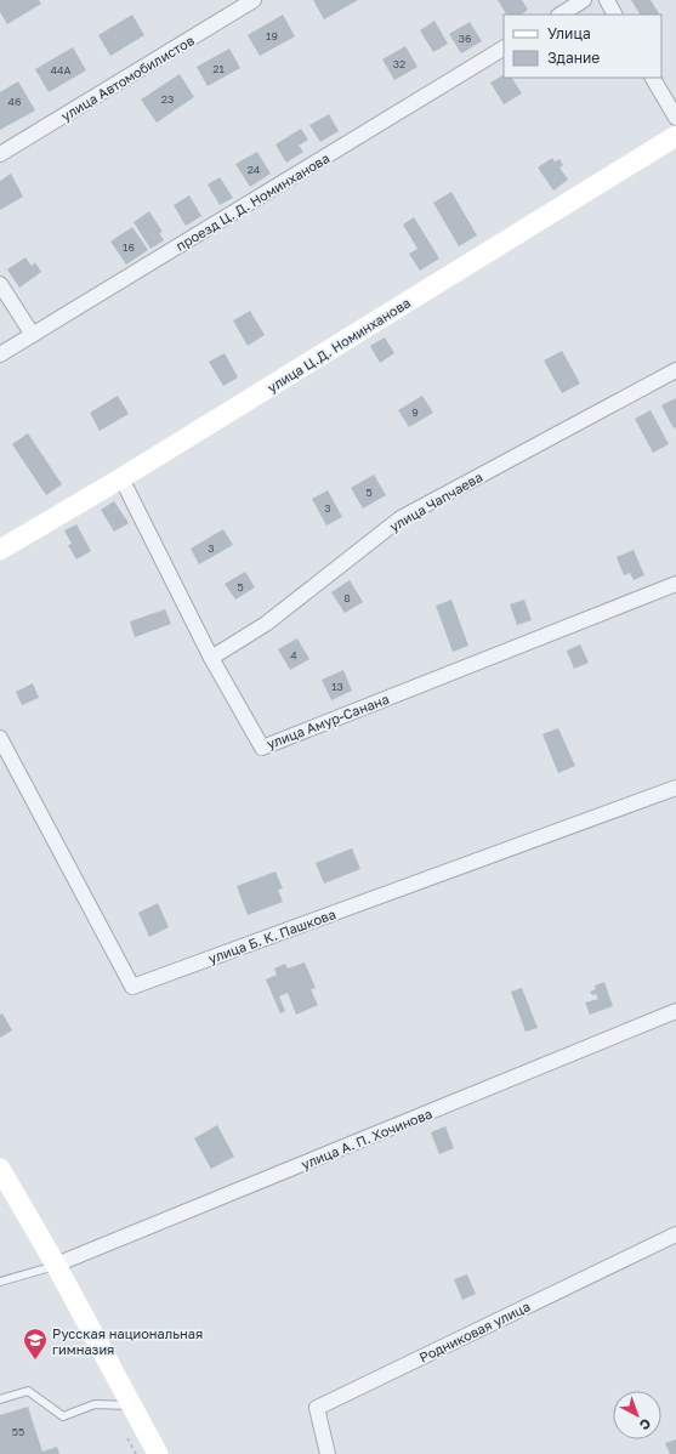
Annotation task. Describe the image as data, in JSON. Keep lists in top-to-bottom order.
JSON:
{
  "streets": {
    "street": [
      "улица Автомобилистов",
      "проезд Ц. Д. Номинханова",
      "улица Ц.Д. Номинханова",
      "улица Чапчаева",
      "улица Амур-Санана",
      "улица Б. К. Пашкова",
      "улица А. П. Хочинова",
      "Родниковая улица"
    ]
  },
  "crossings": [
    ["улица Ц.Д. Номинханова", "улица Амур-Санана"],
    ["улица Чапчаева", "улица Амур-Санана"]
  ],
  "places": {
    "school or university": ["Русская национальная гимназия"]
  },
  "house_numbers": [
    "19",
    "36",
    "32",
    "21",
    "44А",
    "23",
    "46",
    "24",
    "16",
    "9",
    "5",
    "3",
    "3",
    "5",
    "8",
    "4",
    "13",
    "55"
  ],
  "legend": ["Улица", "Здание"],
  "north": "bottom right"
}
